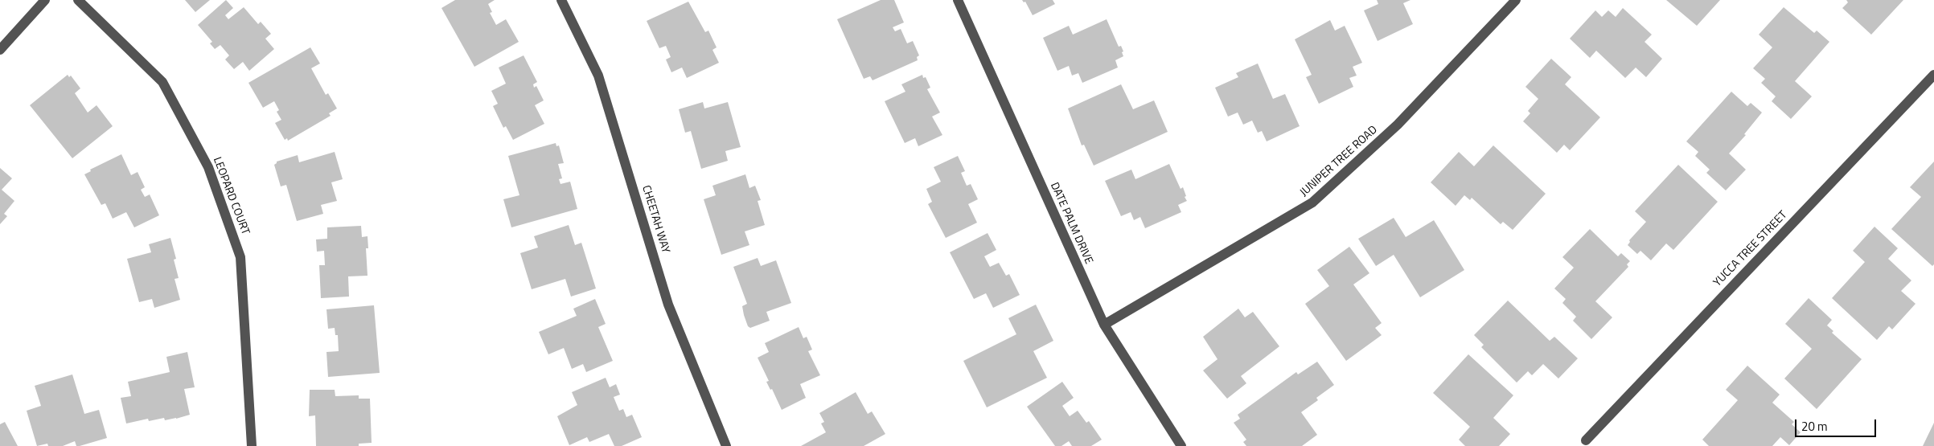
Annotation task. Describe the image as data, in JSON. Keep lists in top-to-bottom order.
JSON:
{
  "streets": {
    "street": [
      "JUNIPER TREE ROAD",
      "LEOPARD COURT",
      "CHEETAH WAY",
      "DATE PALM DRIVE",
      "YUCCA TREE STREET"
    ]
  },
  "crossings": [
    ["JUNIPER TREE ROAD", "DATE PALM DRIVE"]
  ],
  "scale_bar": "20 m"
}
